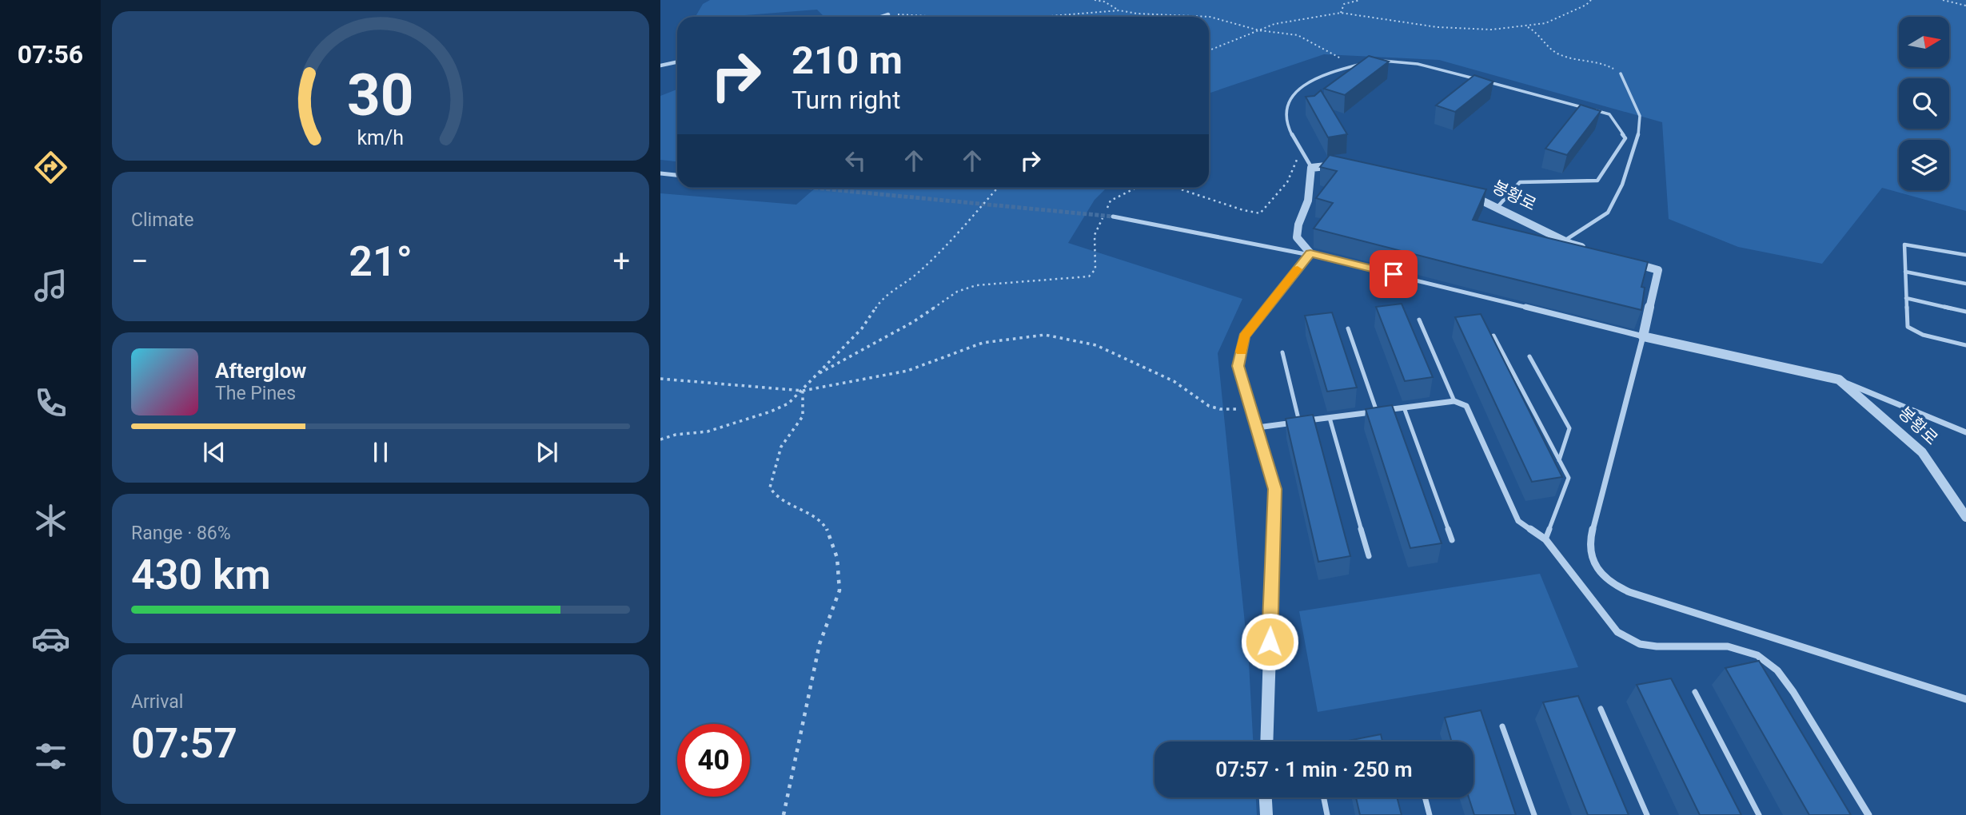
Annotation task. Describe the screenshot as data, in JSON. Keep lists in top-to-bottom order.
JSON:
{
  "streets": {
    "street": ["봉황로"]
  },
  "north": "right",
  "page": {
    "tabs": "07:56",
    "turn": ["210 m", "Turn right"],
    "tile": [
      "Climate",
      ["Range · 86%", "430 km"],
      ["Arrival", "07:57"]
    ],
    "heat": ["−", "21°", "+"],
    "song": ["Afterglow", "The Pines"],
    "limit": "40",
    "trip": "07:57 · 1 min · 250 m",
    "gauge": ["30", "km/h"]
  }
}
